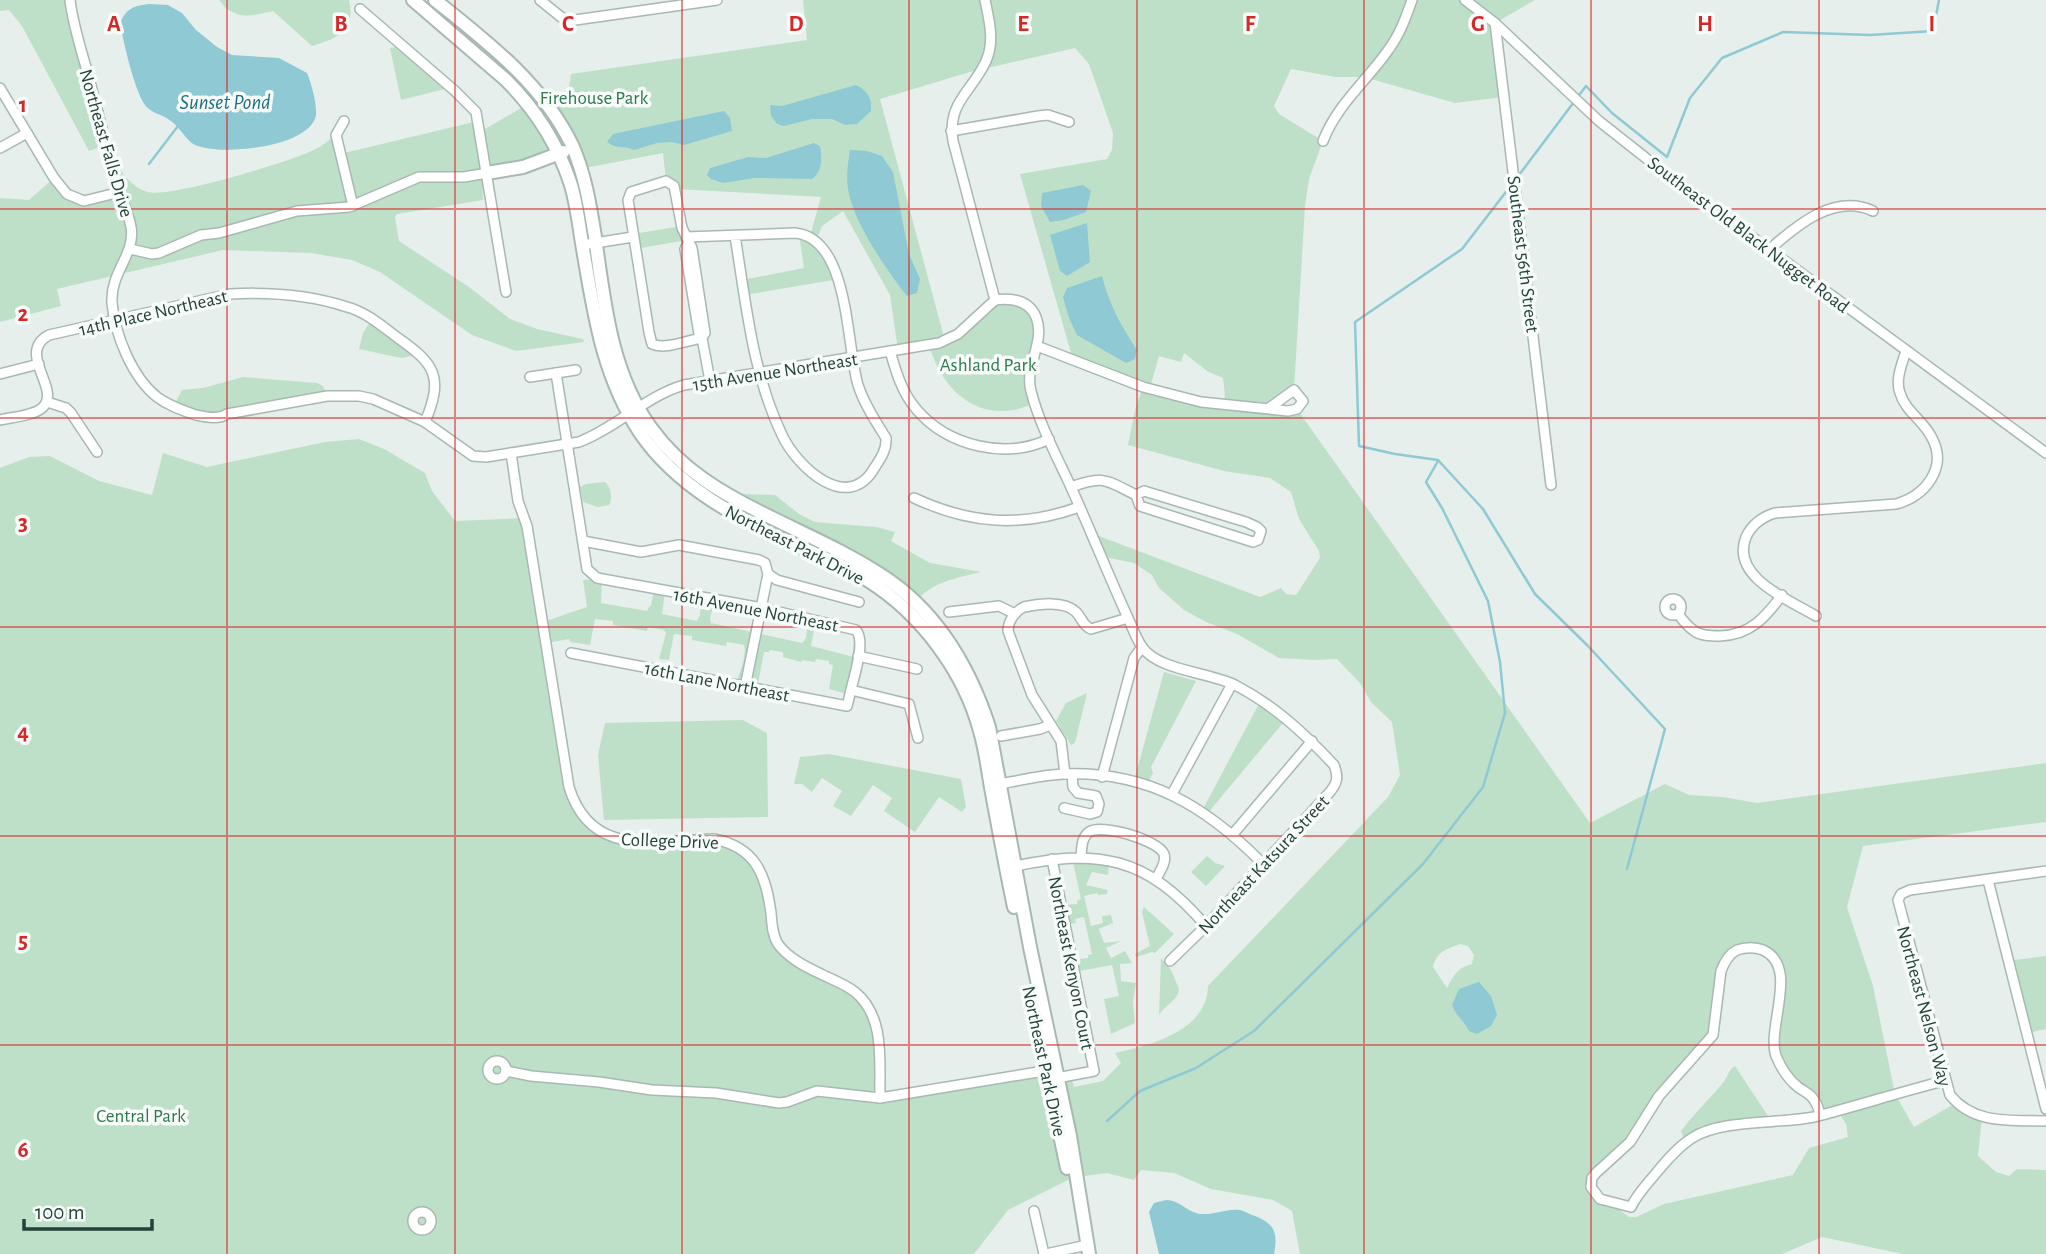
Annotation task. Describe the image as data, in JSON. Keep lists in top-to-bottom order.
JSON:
{
  "streets": {
    "street": [
      "Northeast Falls Drive",
      "Southeast Old Black Nugget Road",
      "Southeast 56th Street",
      "14th Place Northeast",
      "15th Avenue Northeast",
      "Northeast Park Drive",
      "16th Avenue Northeast",
      "16th Lane Northeast",
      "College Drive",
      "Northeast Katsura Street",
      "Northeast Kenyon Court",
      "Northeast Nelson Way"
    ]
  },
  "crossings": [
    ["Southeast Old Black Nugget Road", "Southeast 56th Street"],
    ["15th Avenue Northeast", "Northeast Park Drive"],
    ["15th Avenue Northeast", "College Drive"],
    ["Northeast Park Drive", "Northeast Kenyon Court"]
  ],
  "water": ["Sunset Pond"],
  "parks": ["Firehouse Park", "Ashland Park", "Central Park"],
  "scale_bar": "100 m",
  "grid": {
    "columns": [
      "A",
      "B",
      "C",
      "D",
      "E",
      "F",
      "G",
      "H",
      "I"
    ],
    "rows": [
      "1",
      "2",
      "3",
      "4",
      "5",
      "6"
    ]
  }
}
